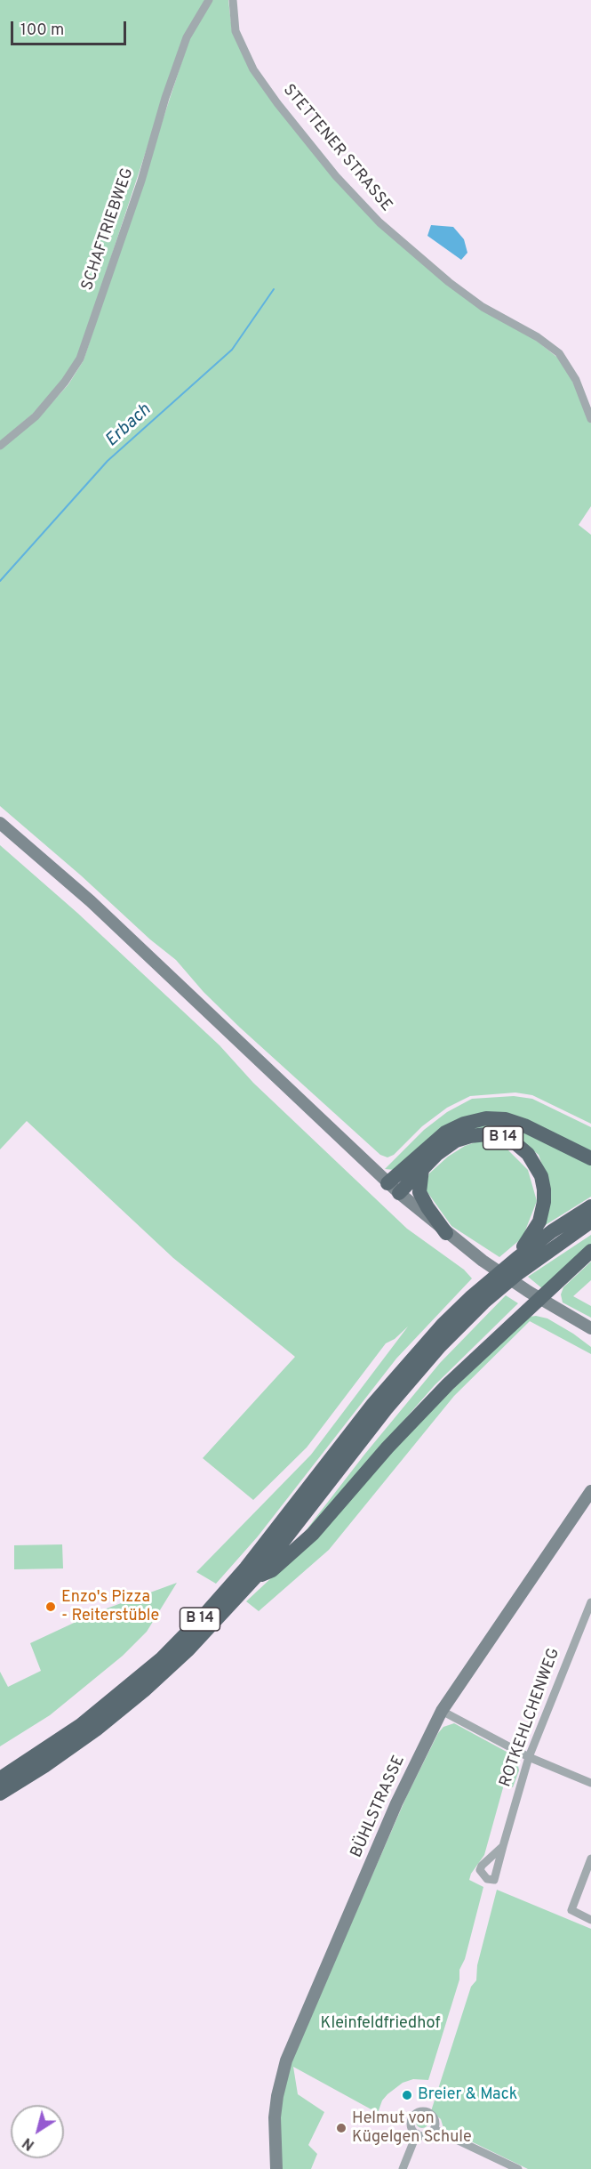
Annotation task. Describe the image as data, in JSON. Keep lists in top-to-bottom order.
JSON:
{
  "streets": {
    "highway": ["B 14"],
    "main road": ["BÜHLSTRASSE"],
    "street": ["STETTENER STRASSE", "SCHAFTRIEBWEG", "ROTKEHLCHENWEG"]
  },
  "water": ["Erbach"],
  "parks": ["Kleinfeldfriedhof"],
  "places": ["Enzo's Pizza - Reiterstüble", "Breier & Mack", "Helmut von Kügelgen Schule"],
  "scale_bar": "100 m",
  "north": "bottom left"
}
